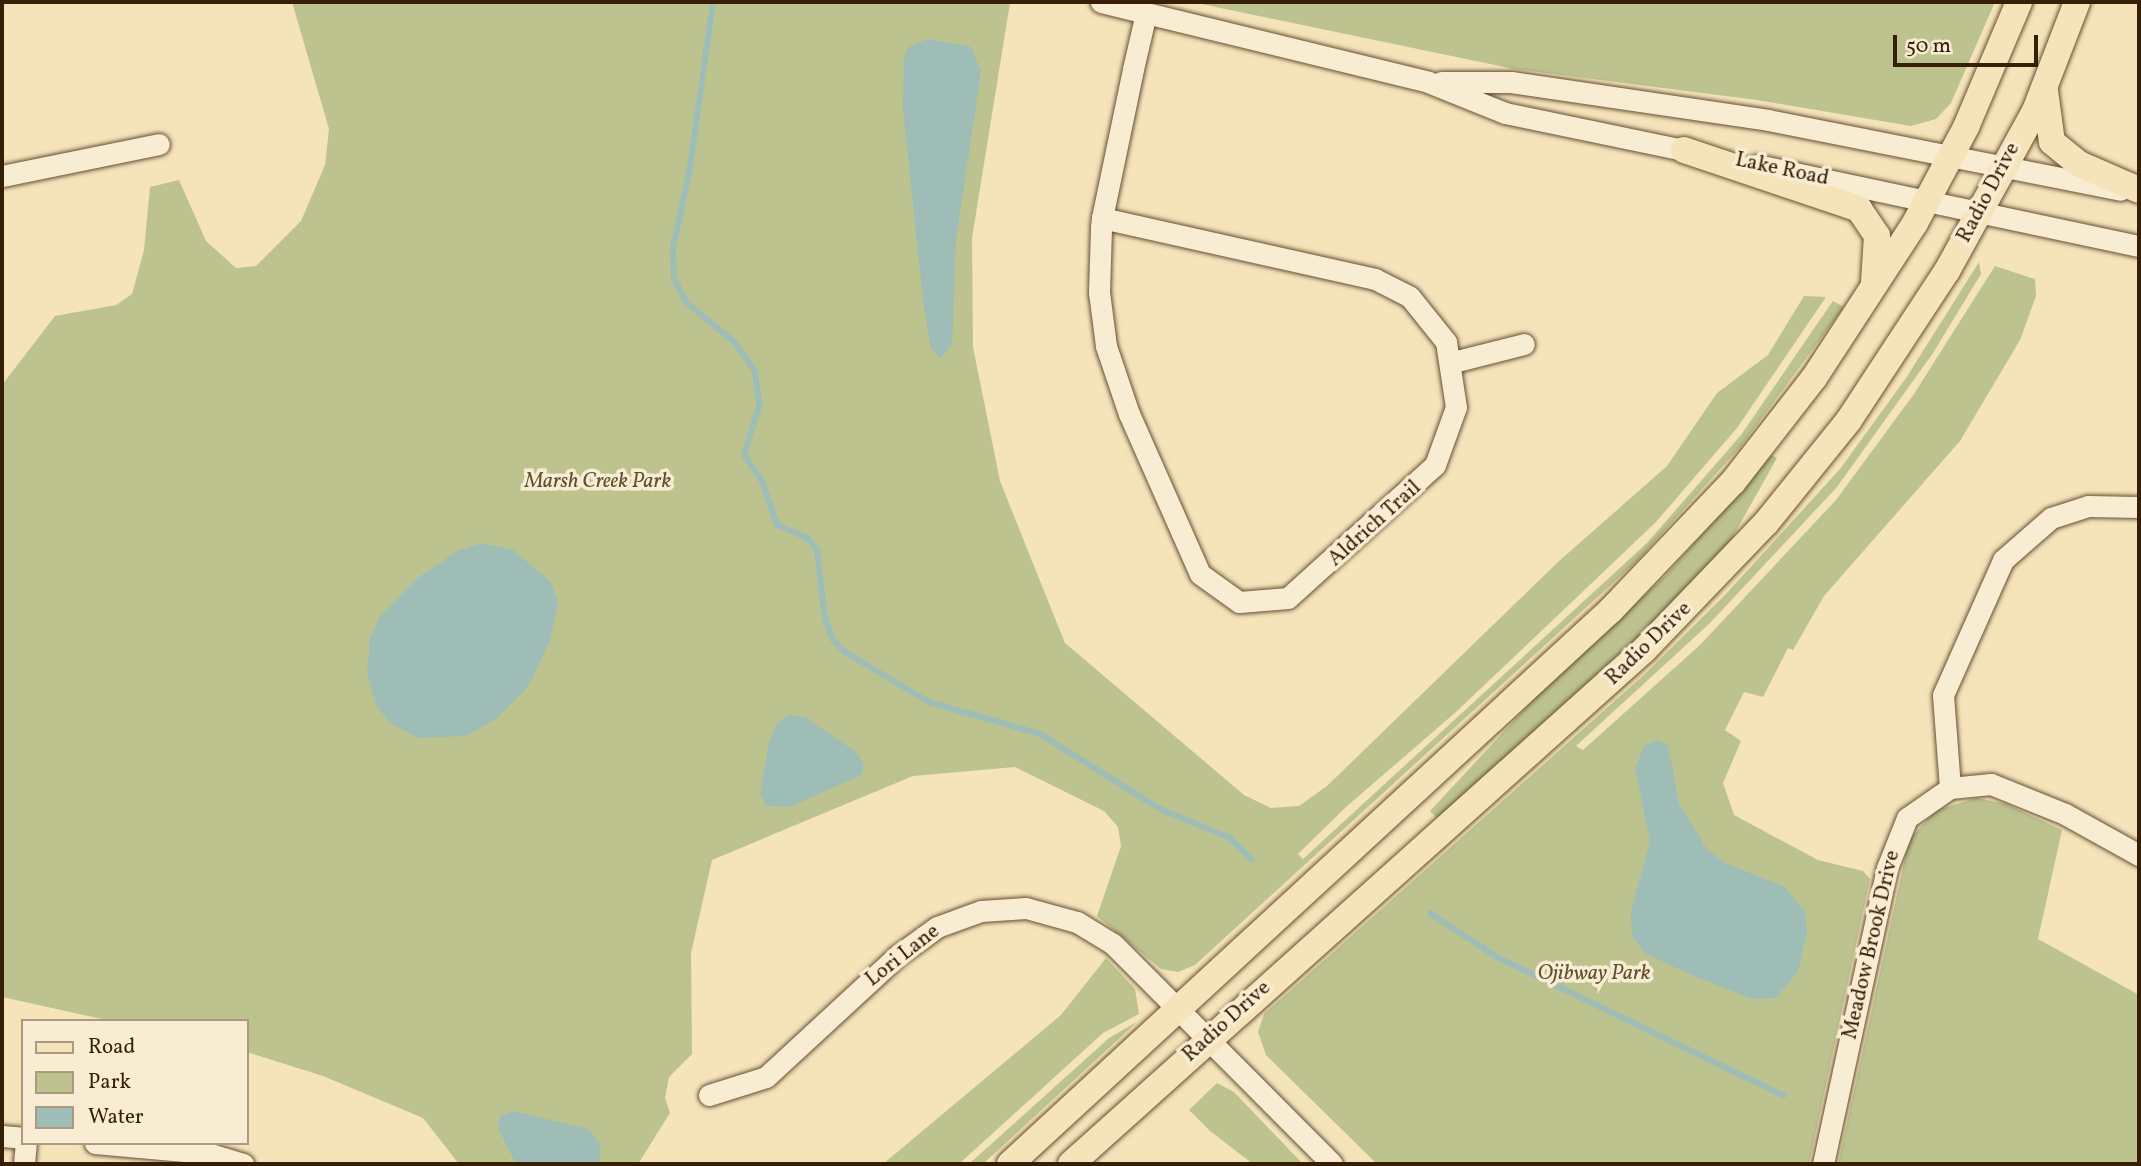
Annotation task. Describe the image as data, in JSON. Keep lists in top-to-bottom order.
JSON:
{
  "streets": {
    "main road": ["Radio Drive"],
    "street": [
      "Lake Road",
      "Aldrich Trail",
      "Meadow Brook Drive",
      "Lori Lane"
    ]
  },
  "crossings": [
    ["Lake Road", "Radio Drive"],
    ["Lake Road", "Aldrich Trail"],
    ["Radio Drive", "Lori Lane"]
  ],
  "parks": ["Marsh Creek Park", "Ojibway Park"],
  "legend": ["Road", "Park", "Water"],
  "scale_bar": "50 m"
}
